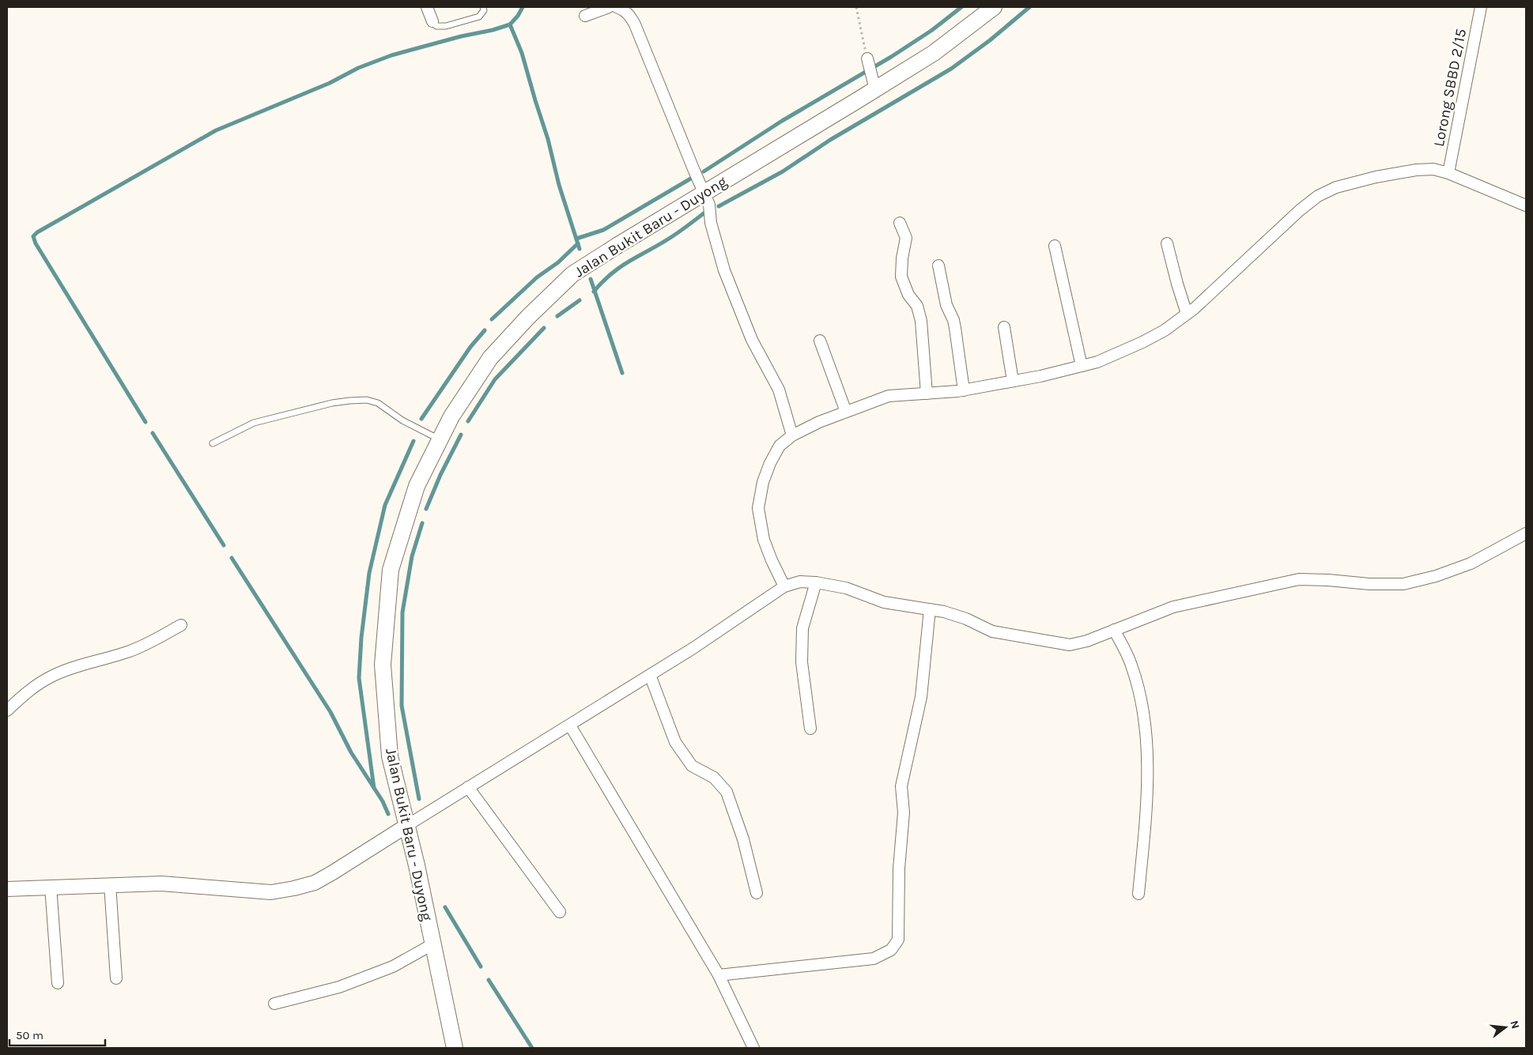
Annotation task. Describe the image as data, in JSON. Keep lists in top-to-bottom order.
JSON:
{
  "streets": {
    "main road": ["Jalan Bukit Baru - Duyong"],
    "street": ["Lorong SBBD 2/15"]
  },
  "scale_bar": "50 m",
  "north": "right"
}
